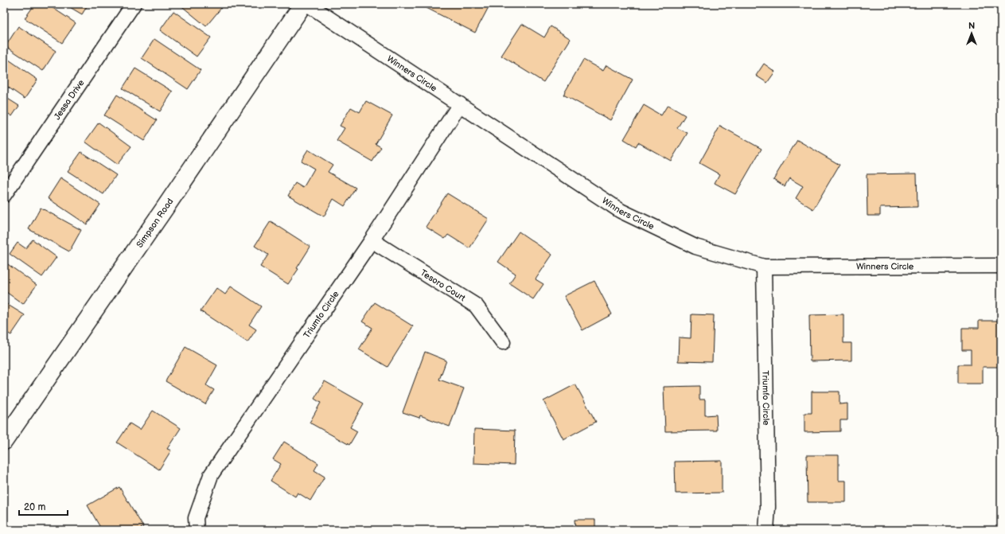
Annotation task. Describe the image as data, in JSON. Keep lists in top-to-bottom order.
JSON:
{
  "streets": {
    "main road": ["Simpson Road"],
    "street": [
      "Winners Circle",
      "Jessa Drive",
      "Tesoro Court",
      "Triumfo Circle"
    ]
  },
  "crossings": [
    ["Winners Circle", "Triumfo Circle"],
    ["Tesoro Court", "Triumfo Circle"]
  ],
  "scale_bar": "20 m",
  "north": "top"
}
